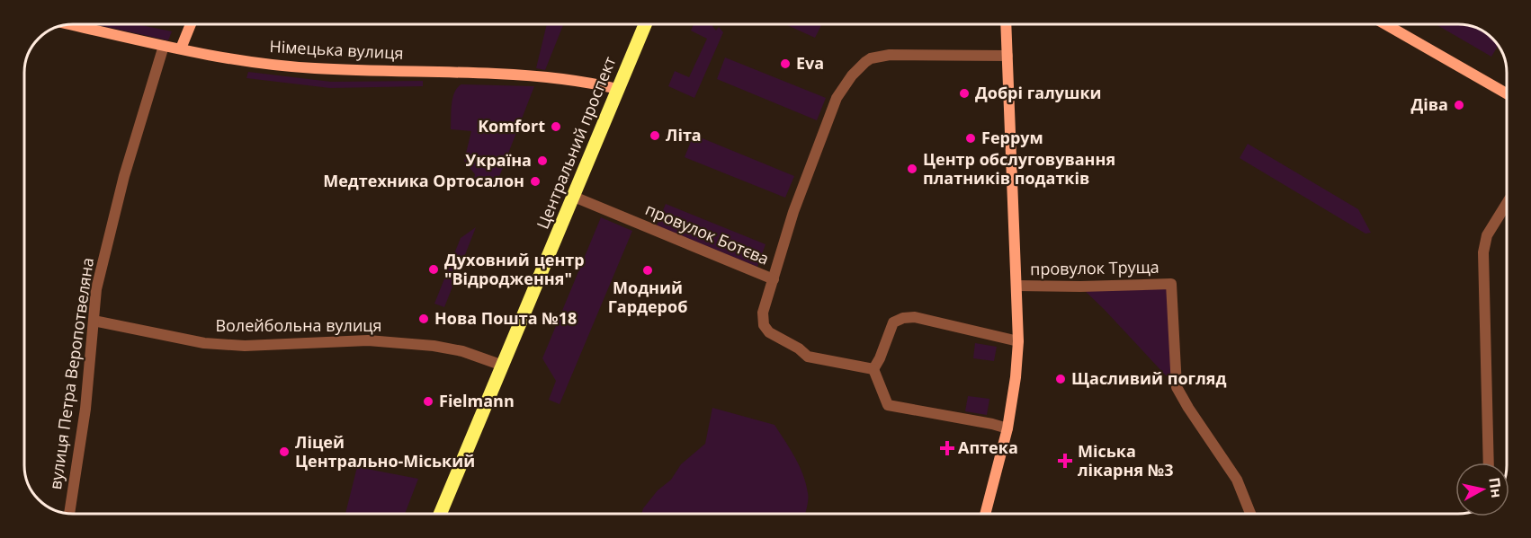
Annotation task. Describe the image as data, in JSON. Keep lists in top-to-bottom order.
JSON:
{
  "streets": {
    "main road": ["Центральний проспект"],
    "street": [
      "Німецька вулиця",
      "провулок Ботєва",
      "провулок Труща",
      "Волейбольна вулиця",
      "вулиця Петра Веропотвеляна"
    ]
  },
  "crossings": [
    ["Німецька вулиця", "Центральний проспект"],
    ["Німецька вулиця", "вулиця Петра Веропотвеляна"],
    ["Центральний проспект", "провулок Ботєва"],
    ["Центральний проспект", "Волейбольна вулиця"],
    ["Волейбольна вулиця", "вулиця Петра Веропотвеляна"]
  ],
  "places": {
    "other": [
      "Eva",
      "Добрі галушки",
      "Діва",
      "Komfort",
      "Літа",
      "Fеррум",
      "Україна",
      "Центр обслуговування платників податків",
      "Медтехника Ортосалон",
      "Духовний центр \"Відродження\"",
      "Модний Гардероб",
      "Нова Пошта №18",
      "Щасливий погляд",
      "Fielmann",
      "Ліцей Центрально-Міський"
    ],
    "health": ["Аптека", "Міська лікарня №3"]
  },
  "north": "right"
}
